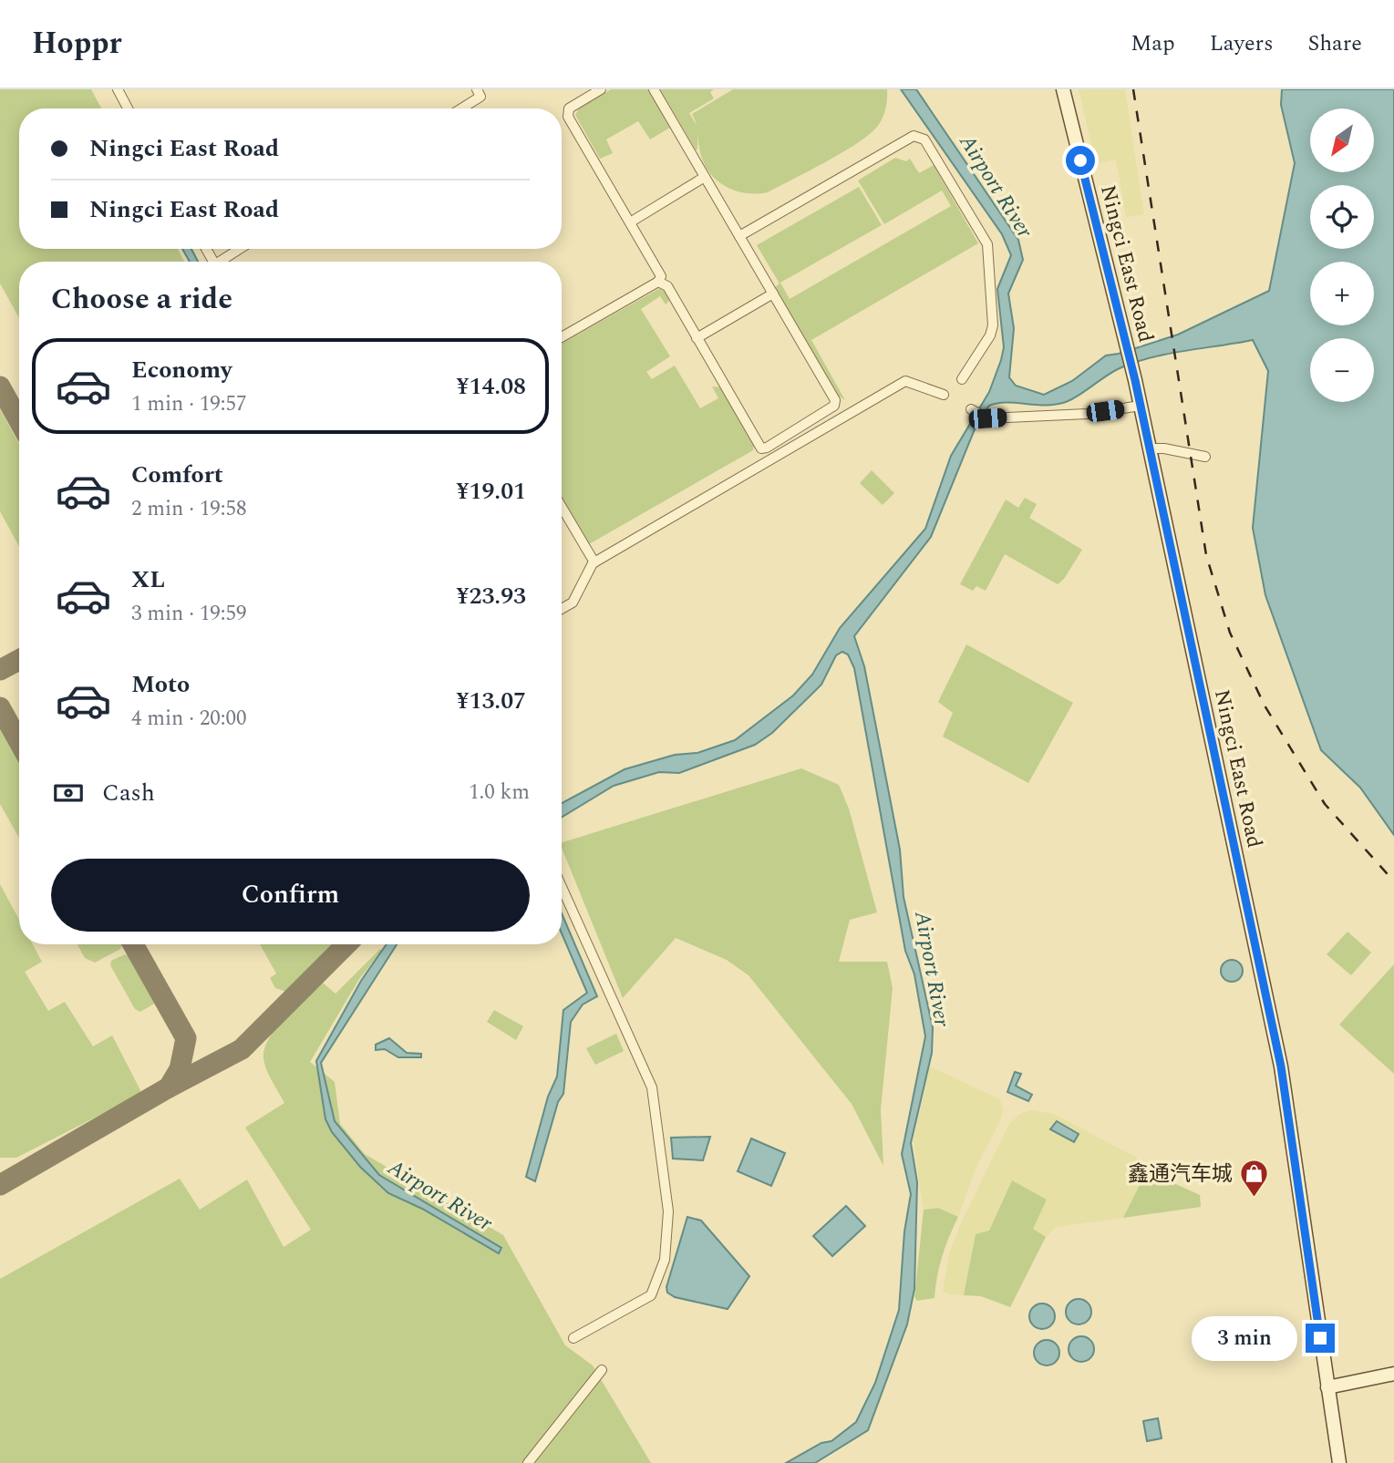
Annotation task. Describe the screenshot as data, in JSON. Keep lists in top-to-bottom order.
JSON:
{
  "streets": {
    "main road": ["Ningci East Road"]
  },
  "water": ["Airport River"],
  "places": {
    "shop": ["鑫通汽车城"]
  },
  "north": "bottom left",
  "page": {
    "header": "Hoppr",
    "nav": ["Map", "Layers", "Share"],
    "map_buttons": ["+", "−"],
    "banner": ["Ningci East Road", "Ningci East Road"],
    "heading": "Choose a ride",
    "list": [
      {
        "name": "Economy",
        "note": "1 min · 19:57",
        "value": "¥14.08"
      },
      {
        "name": "Comfort",
        "note": "2 min · 19:58",
        "value": "¥19.01"
      },
      {
        "name": "XL",
        "note": "3 min · 19:59",
        "value": "¥23.93"
      },
      {
        "name": "Moto",
        "note": "4 min · 20:00",
        "value": "¥13.07"
      }
    ],
    "pay": ["Cash", "1.0 km"],
    "buttons": "Confirm",
    "bubble": "3 min"
  }
}
